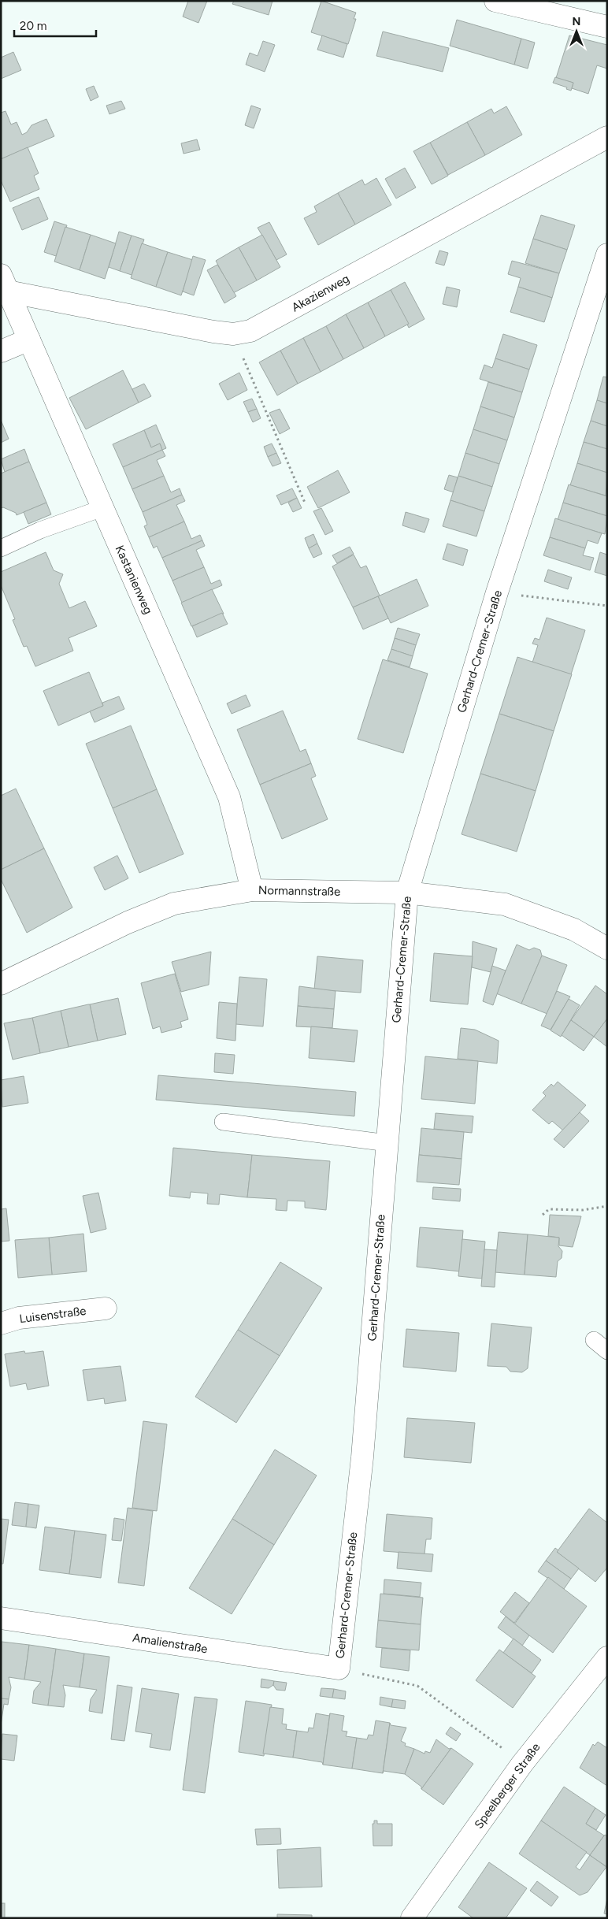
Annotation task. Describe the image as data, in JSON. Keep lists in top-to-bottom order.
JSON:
{
  "streets": {
    "street": [
      "Akazienweg",
      "Kastanienweg",
      "Gerhard-Cremer-Straße",
      "Normannstraße",
      "Luisenstraße",
      "Amalienstraße",
      "Speelberger Straße"
    ]
  },
  "crossings": [
    ["Akazienweg", "Kastanienweg"],
    ["Kastanienweg", "Normannstraße"],
    ["Gerhard-Cremer-Straße", "Normannstraße"],
    ["Gerhard-Cremer-Straße", "Amalienstraße"]
  ],
  "scale_bar": "20 m",
  "north": "top"
}
